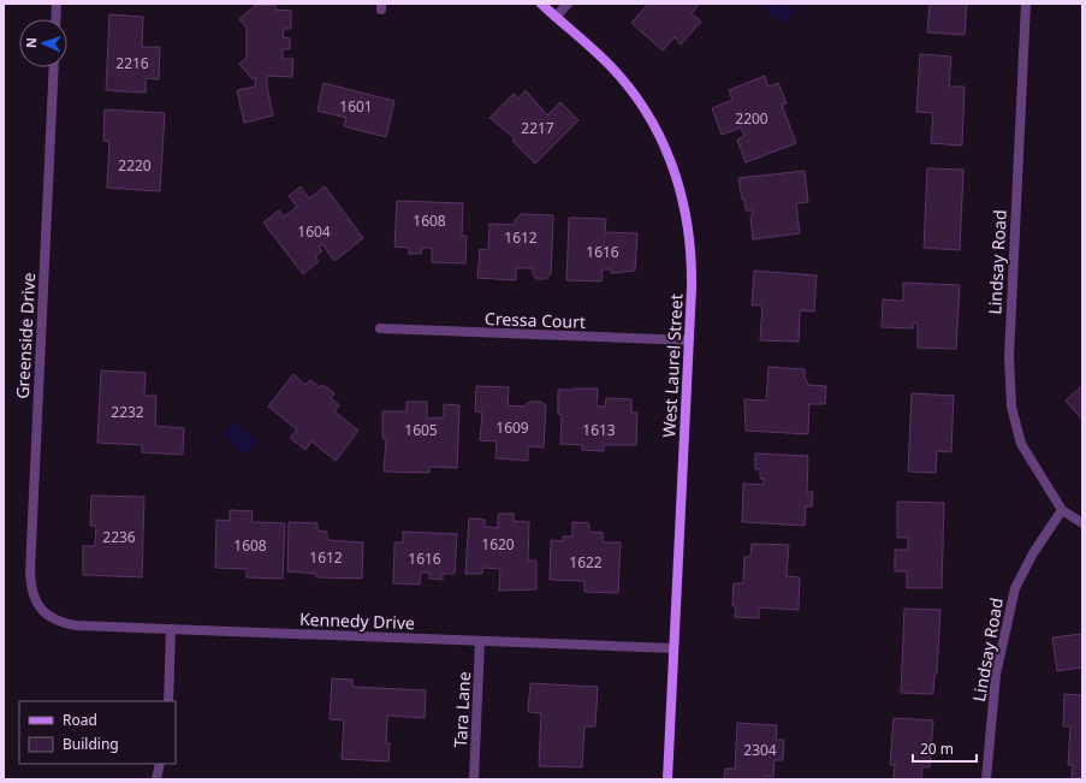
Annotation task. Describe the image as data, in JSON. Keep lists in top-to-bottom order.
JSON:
{
  "streets": {
    "street": [
      "Lindsay Road",
      "Cressa Court",
      "Greenside Drive",
      "West Laurel Street",
      "Kennedy Drive",
      "Tara Lane"
    ]
  },
  "crossings": [
    ["Cressa Court", "West Laurel Street"],
    ["Greenside Drive", "Kennedy Drive"],
    ["West Laurel Street", "Kennedy Drive"],
    ["Kennedy Drive", "Tara Lane"]
  ],
  "house_numbers": [
    "2216",
    "1601",
    "2200",
    "2217",
    "2220",
    "1608",
    "1604",
    "1612",
    "1616",
    "2232",
    "1609",
    "1605",
    "1613",
    "2236",
    "1620",
    "1608",
    "1612",
    "1616",
    "1622",
    "2304"
  ],
  "legend": ["Road", "Building"],
  "scale_bar": "20 m",
  "north": "left"
}
